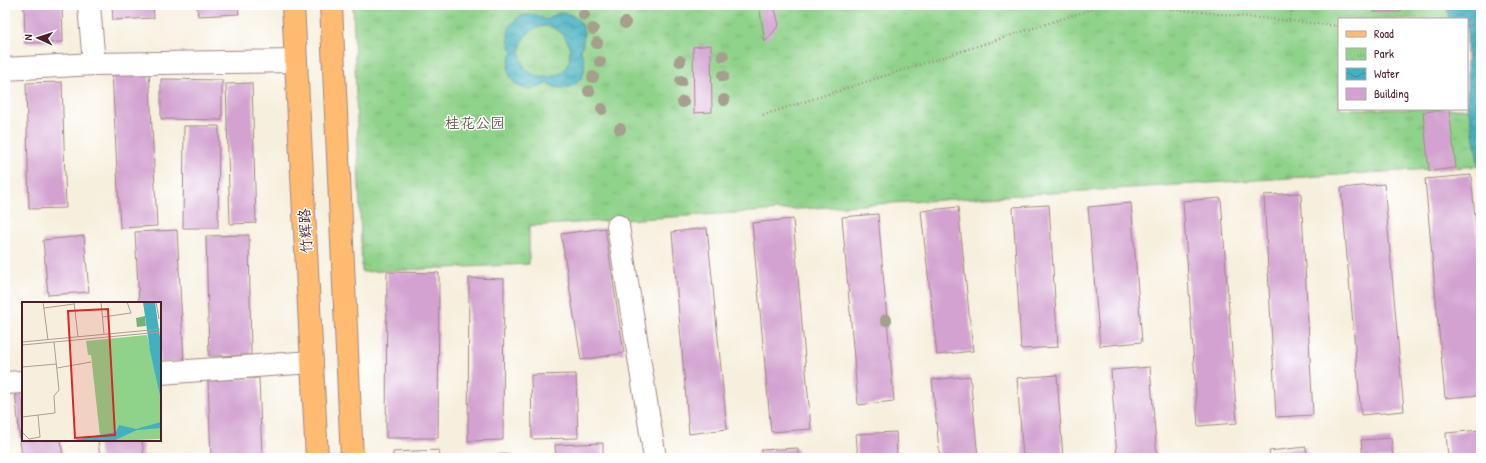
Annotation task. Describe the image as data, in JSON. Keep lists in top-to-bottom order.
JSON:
{
  "streets": {
    "main road": ["竹辉路"]
  },
  "parks": ["桂花公园"],
  "legend": [
    "Road",
    "Park",
    "Water",
    "Building"
  ],
  "north": "left"
}
